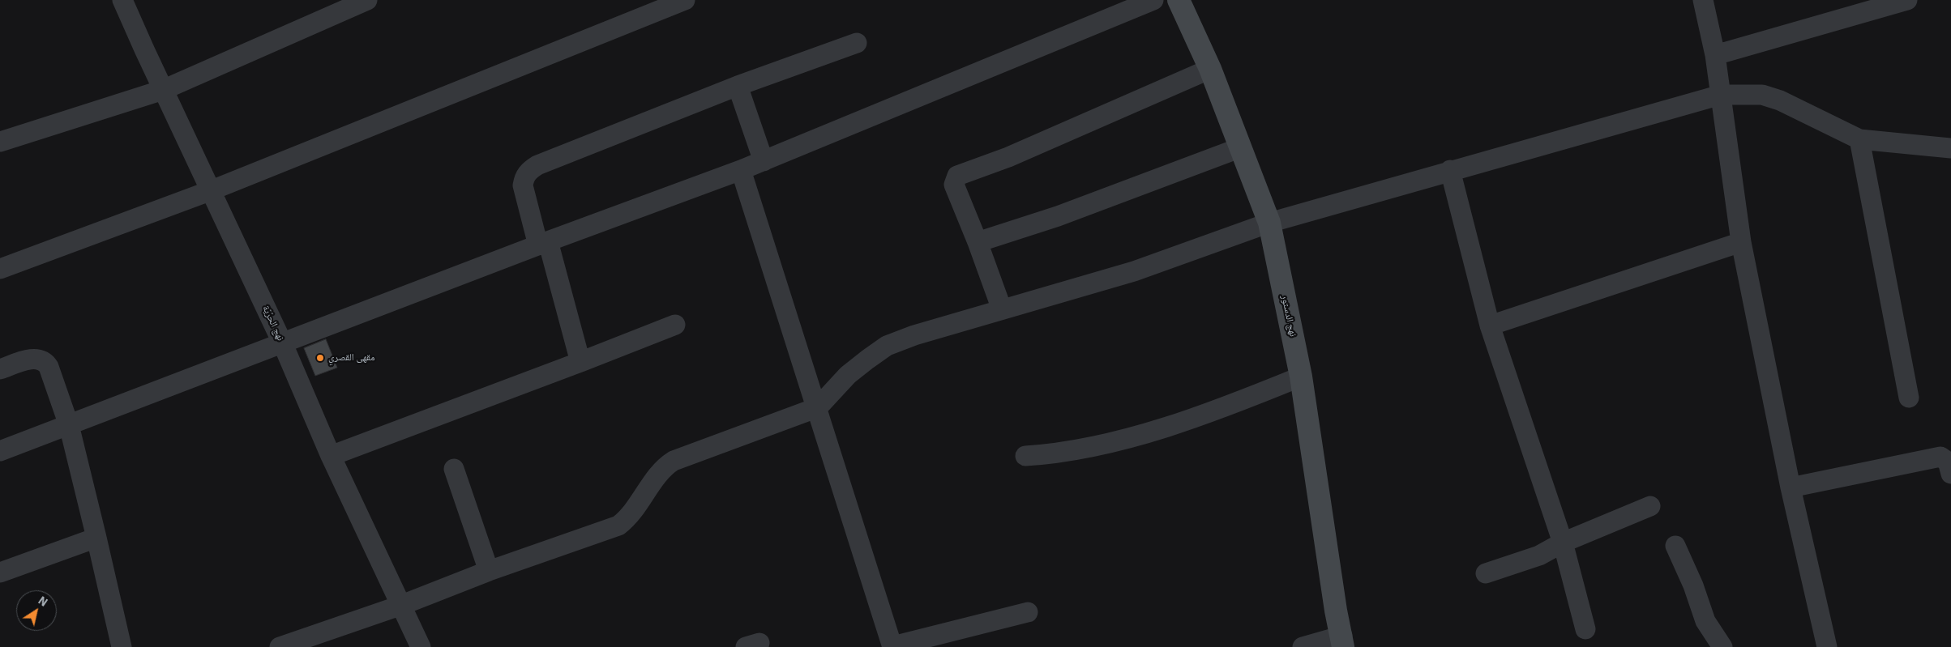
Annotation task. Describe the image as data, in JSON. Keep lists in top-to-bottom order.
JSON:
{
  "streets": {
    "street": ["نهج الدستور", "نهج الحرّيّة"]
  },
  "places": ["مقهى القصري"],
  "north": "top right"
}
